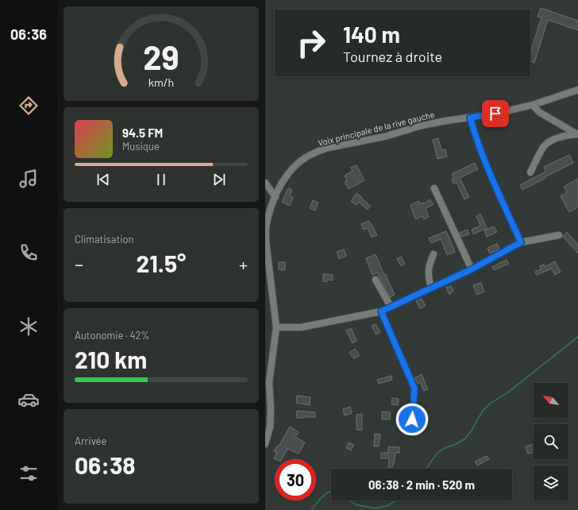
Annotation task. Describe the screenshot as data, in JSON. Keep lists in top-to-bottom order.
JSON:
{
  "streets": {
    "street": ["Voix principale de la rive gauche"]
  },
  "north": "top left",
  "page": {
    "tabs": "06:36",
    "turn": ["140 m", "Tournez à droite"],
    "song": ["94.5 FM", "Musique"],
    "tile": [
      "Climatisation",
      ["Autonomie · 42%", "210 km"],
      ["Arrivée", "06:38"]
    ],
    "heat": ["−", "21.5°", "+"],
    "limit": "30",
    "trip": "06:38 · 2 min · 520 m",
    "gauge": ["29", "km/h"]
  }
}
